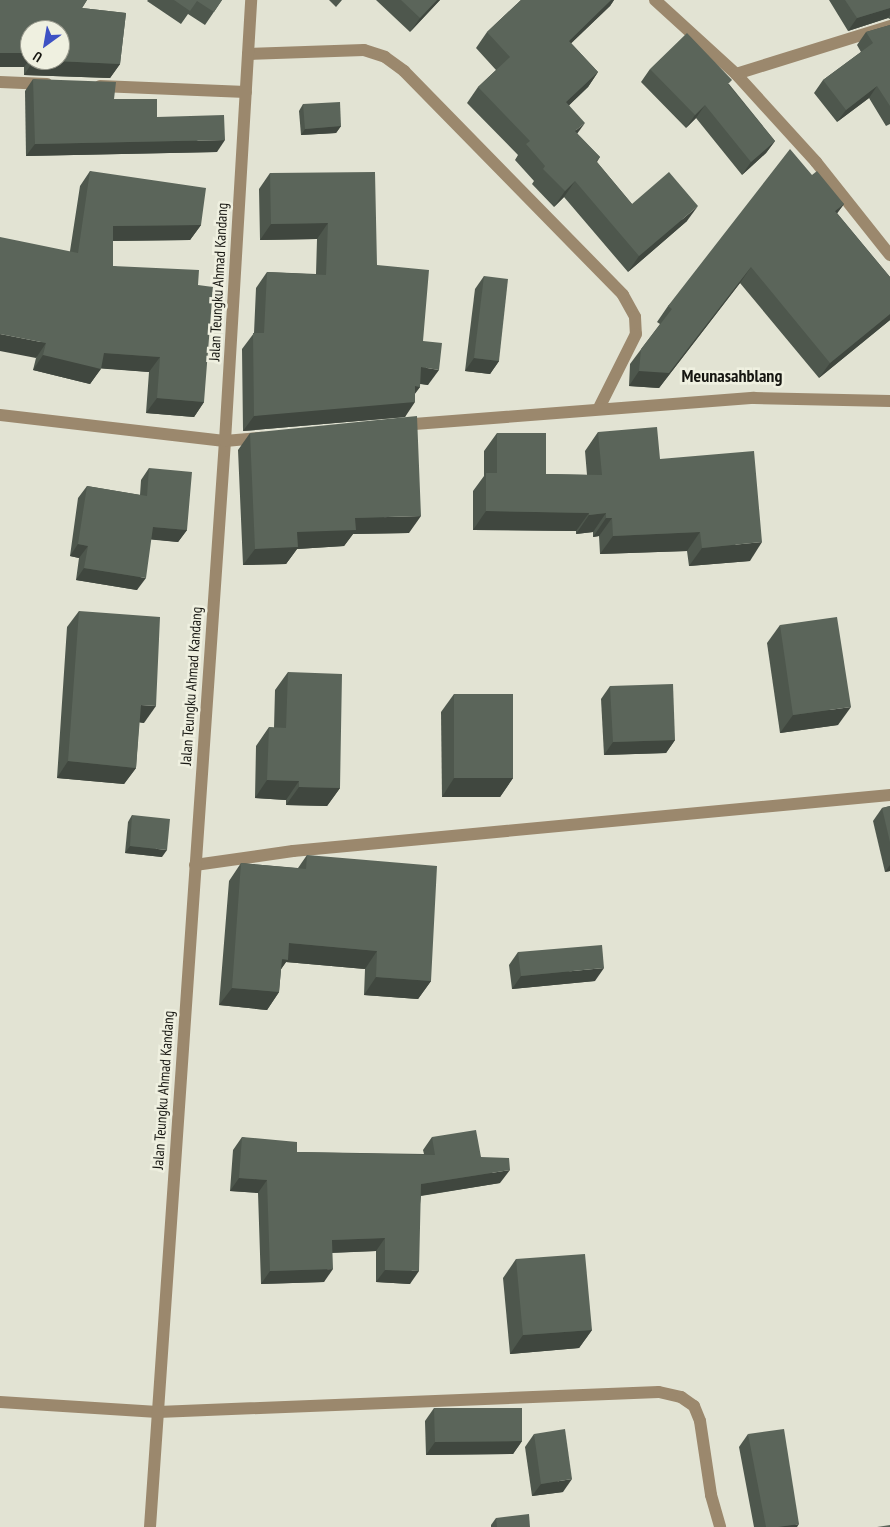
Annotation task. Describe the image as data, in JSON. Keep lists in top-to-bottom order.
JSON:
{
  "streets": {
    "street": ["Jalan Teungku Ahmad Kandang"]
  },
  "districts": ["Meunasahblang"],
  "north": "bottom left"
}
